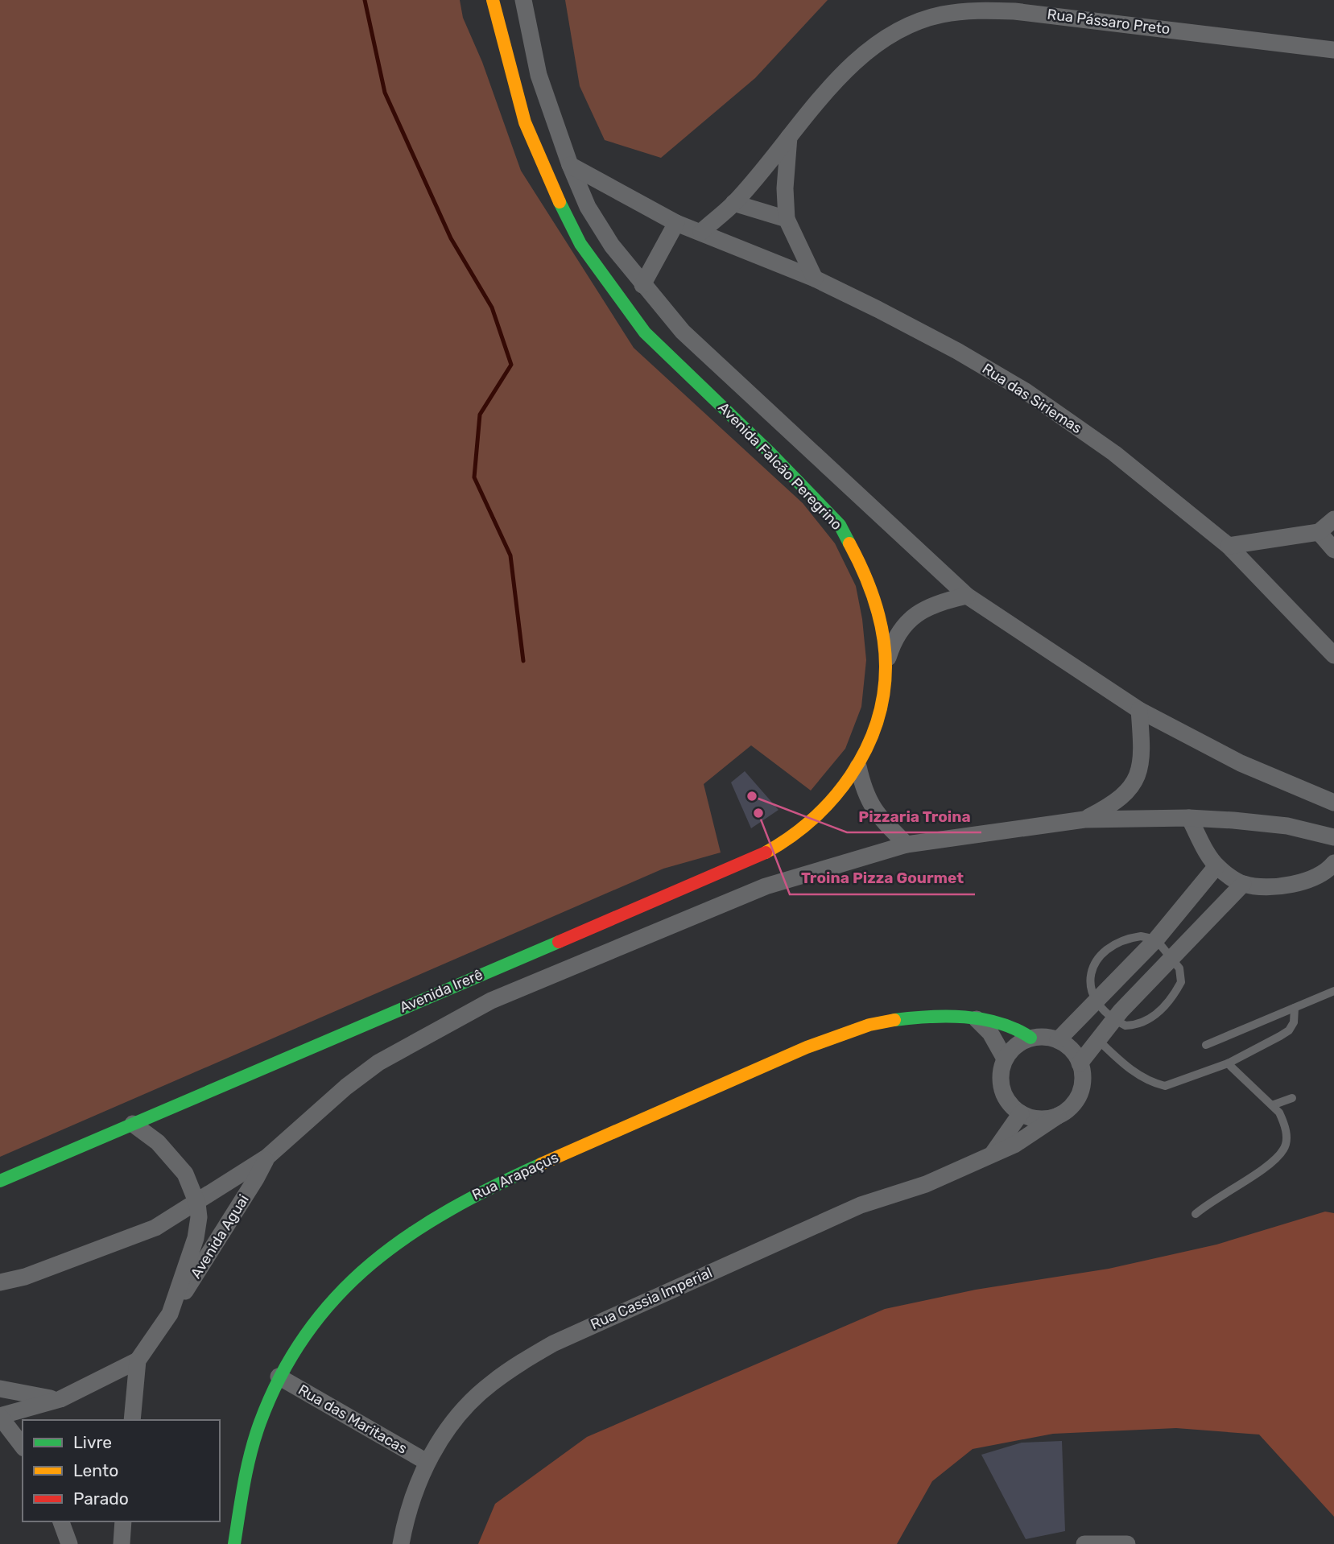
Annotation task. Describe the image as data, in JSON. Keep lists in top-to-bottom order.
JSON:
{
  "streets": {
    "street": [
      "Rua Pássaro Preto",
      "Rua das Siriemas",
      "Avenida Falcão Peregrino",
      "Avenida Irerê",
      "Rua Arapaçus",
      "Avenida Aguai",
      "Rua Cassia Imperial",
      "Rua das Maritacas"
    ]
  },
  "crossings": [
    ["Rua Pássaro Preto", "Rua das Siriemas"],
    ["Rua das Siriemas", "Avenida Falcão Peregrino"],
    ["Avenida Falcão Peregrino", "Avenida Irerê"],
    ["Avenida Irerê", "Avenida Aguai"],
    ["Rua Arapaçus", "Rua Cassia Imperial"],
    ["Rua Arapaçus", "Rua das Maritacas"],
    ["Rua Cassia Imperial", "Rua das Maritacas"]
  ],
  "places": ["Pizzaria Troina", "Troina Pizza Gourmet"],
  "legend": ["Livre", "Lento", "Parado"]
}
